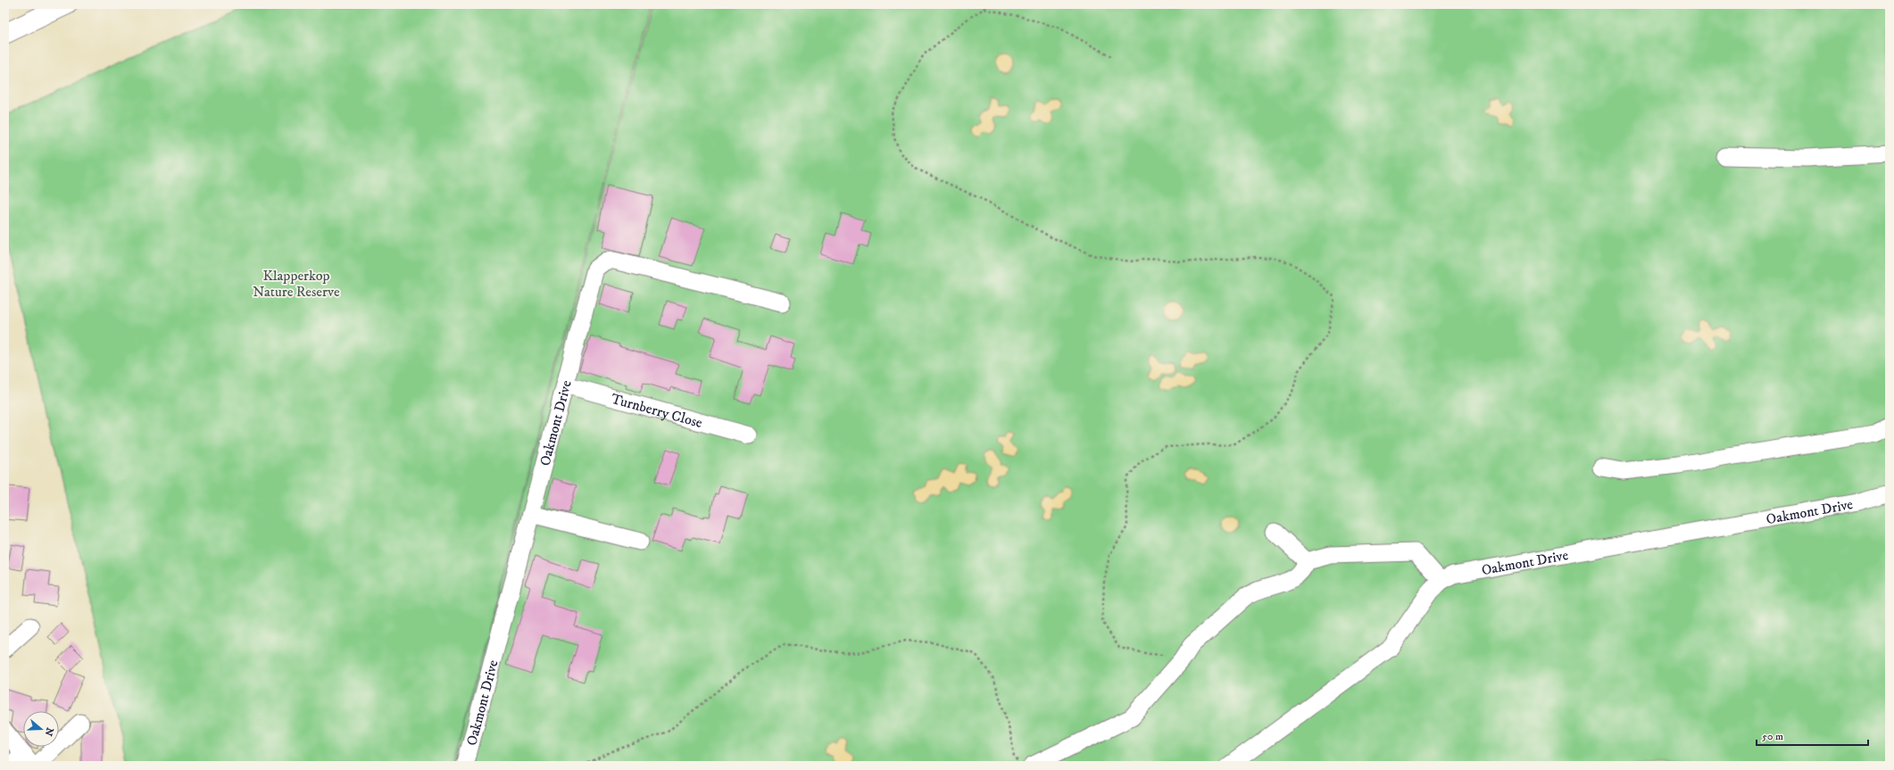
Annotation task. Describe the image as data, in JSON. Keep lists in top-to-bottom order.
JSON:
{
  "streets": {
    "street": ["Turnberry Close", "Oakmont Drive"]
  },
  "crossings": [
    ["Turnberry Close", "Oakmont Drive"]
  ],
  "parks": ["Klapperkop Nature Reserve"],
  "scale_bar": "50 m",
  "north": "right"
}
